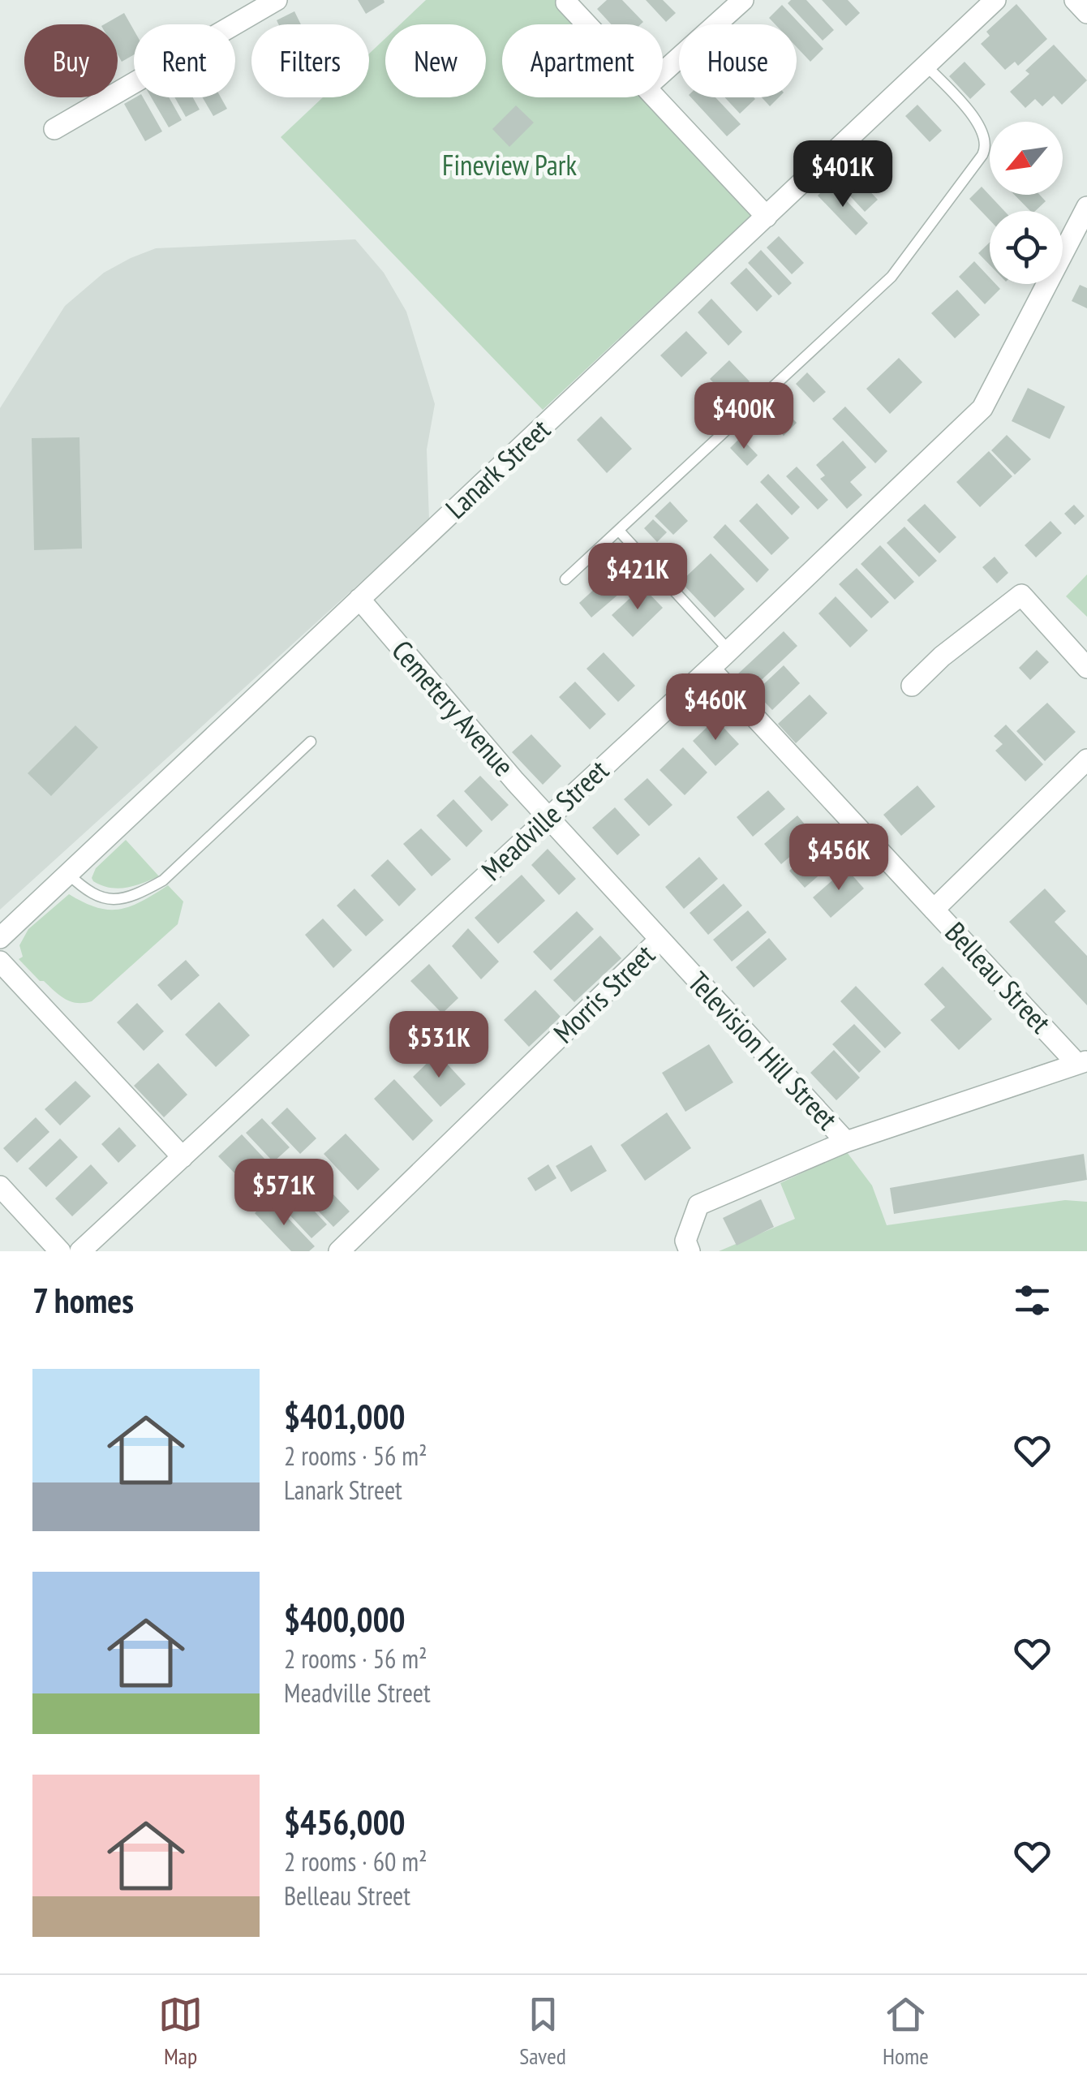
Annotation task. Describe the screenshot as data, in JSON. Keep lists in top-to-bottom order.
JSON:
{
  "streets": {
    "street": [
      "Lanark Street",
      "Cemetery Avenue",
      "Meadville Street",
      "Belleau Street",
      "Morris Street",
      "Television Hill Street"
    ]
  },
  "crossings": [
    ["Lanark Street", "Cemetery Avenue"],
    ["Cemetery Avenue", "Meadville Street"],
    ["Cemetery Avenue", "Television Hill Street"],
    ["Meadville Street", "Belleau Street"],
    ["Meadville Street", "Television Hill Street"],
    ["Belleau Street", "Television Hill Street"],
    ["Morris Street", "Television Hill Street"]
  ],
  "parks": ["Fineview Park"],
  "north": "bottom left",
  "page": {
    "chip": [
      "Buy",
      "Rent",
      "Filters",
      "New",
      "Apartment",
      "House"
    ],
    "price": [
      "$401K",
      "$400K",
      "$421K",
      "$460K",
      "$456K",
      "$531K",
      "$571K"
    ],
    "heading": "7 homes",
    "list": [
      {
        "name": "$401,000",
        "note": "2 rooms · 56 m² · Lanark Street"
      },
      {
        "name": "$400,000",
        "note": "2 rooms · 56 m² · Meadville Street"
      },
      {
        "name": "$456,000",
        "note": "2 rooms · 60 m² · Belleau Street"
      }
    ],
    "tabs": ["Map", "Saved", "Home"]
  }
}
